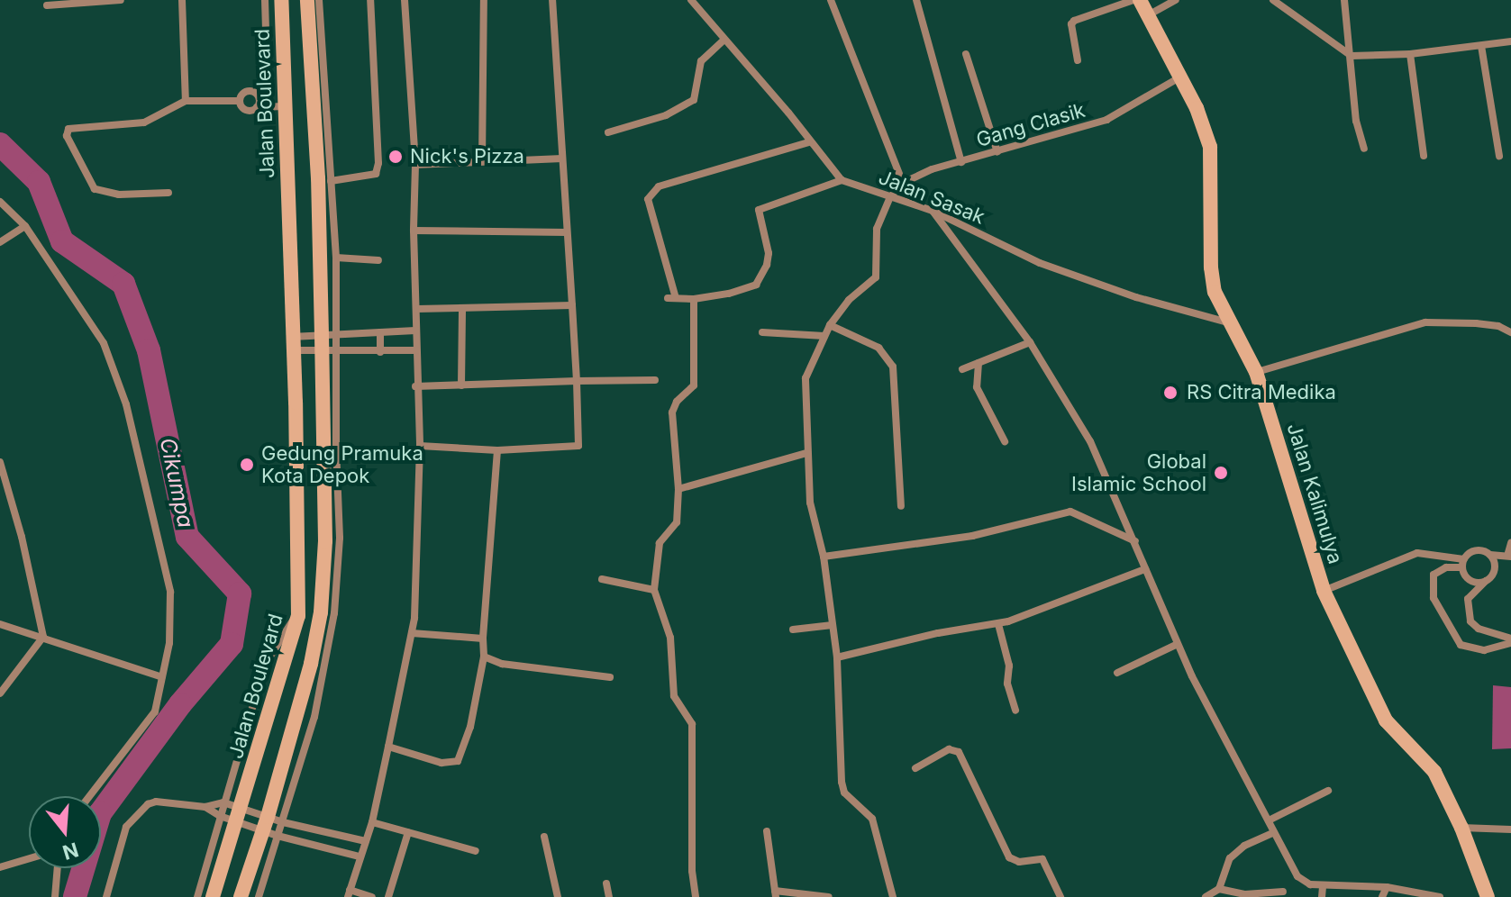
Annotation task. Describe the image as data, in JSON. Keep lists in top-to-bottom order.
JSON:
{
  "streets": {
    "main road": ["Jalan Boulevard", "Jalan Kalimulya"],
    "street": ["Gang Clasik", "Jalan Sasak"]
  },
  "crossings": [
    ["Gang Clasik", "Jalan Sasak"],
    ["Gang Clasik", "Jalan Kalimulya"],
    ["Jalan Sasak", "Jalan Kalimulya"]
  ],
  "water": ["Cikumpa"],
  "places": [
    "Nick's Pizza",
    "RS Citra Medika",
    "Gedung Pramuka Kota Depok",
    "Global Islamic School"
  ],
  "north": "bottom"
}
